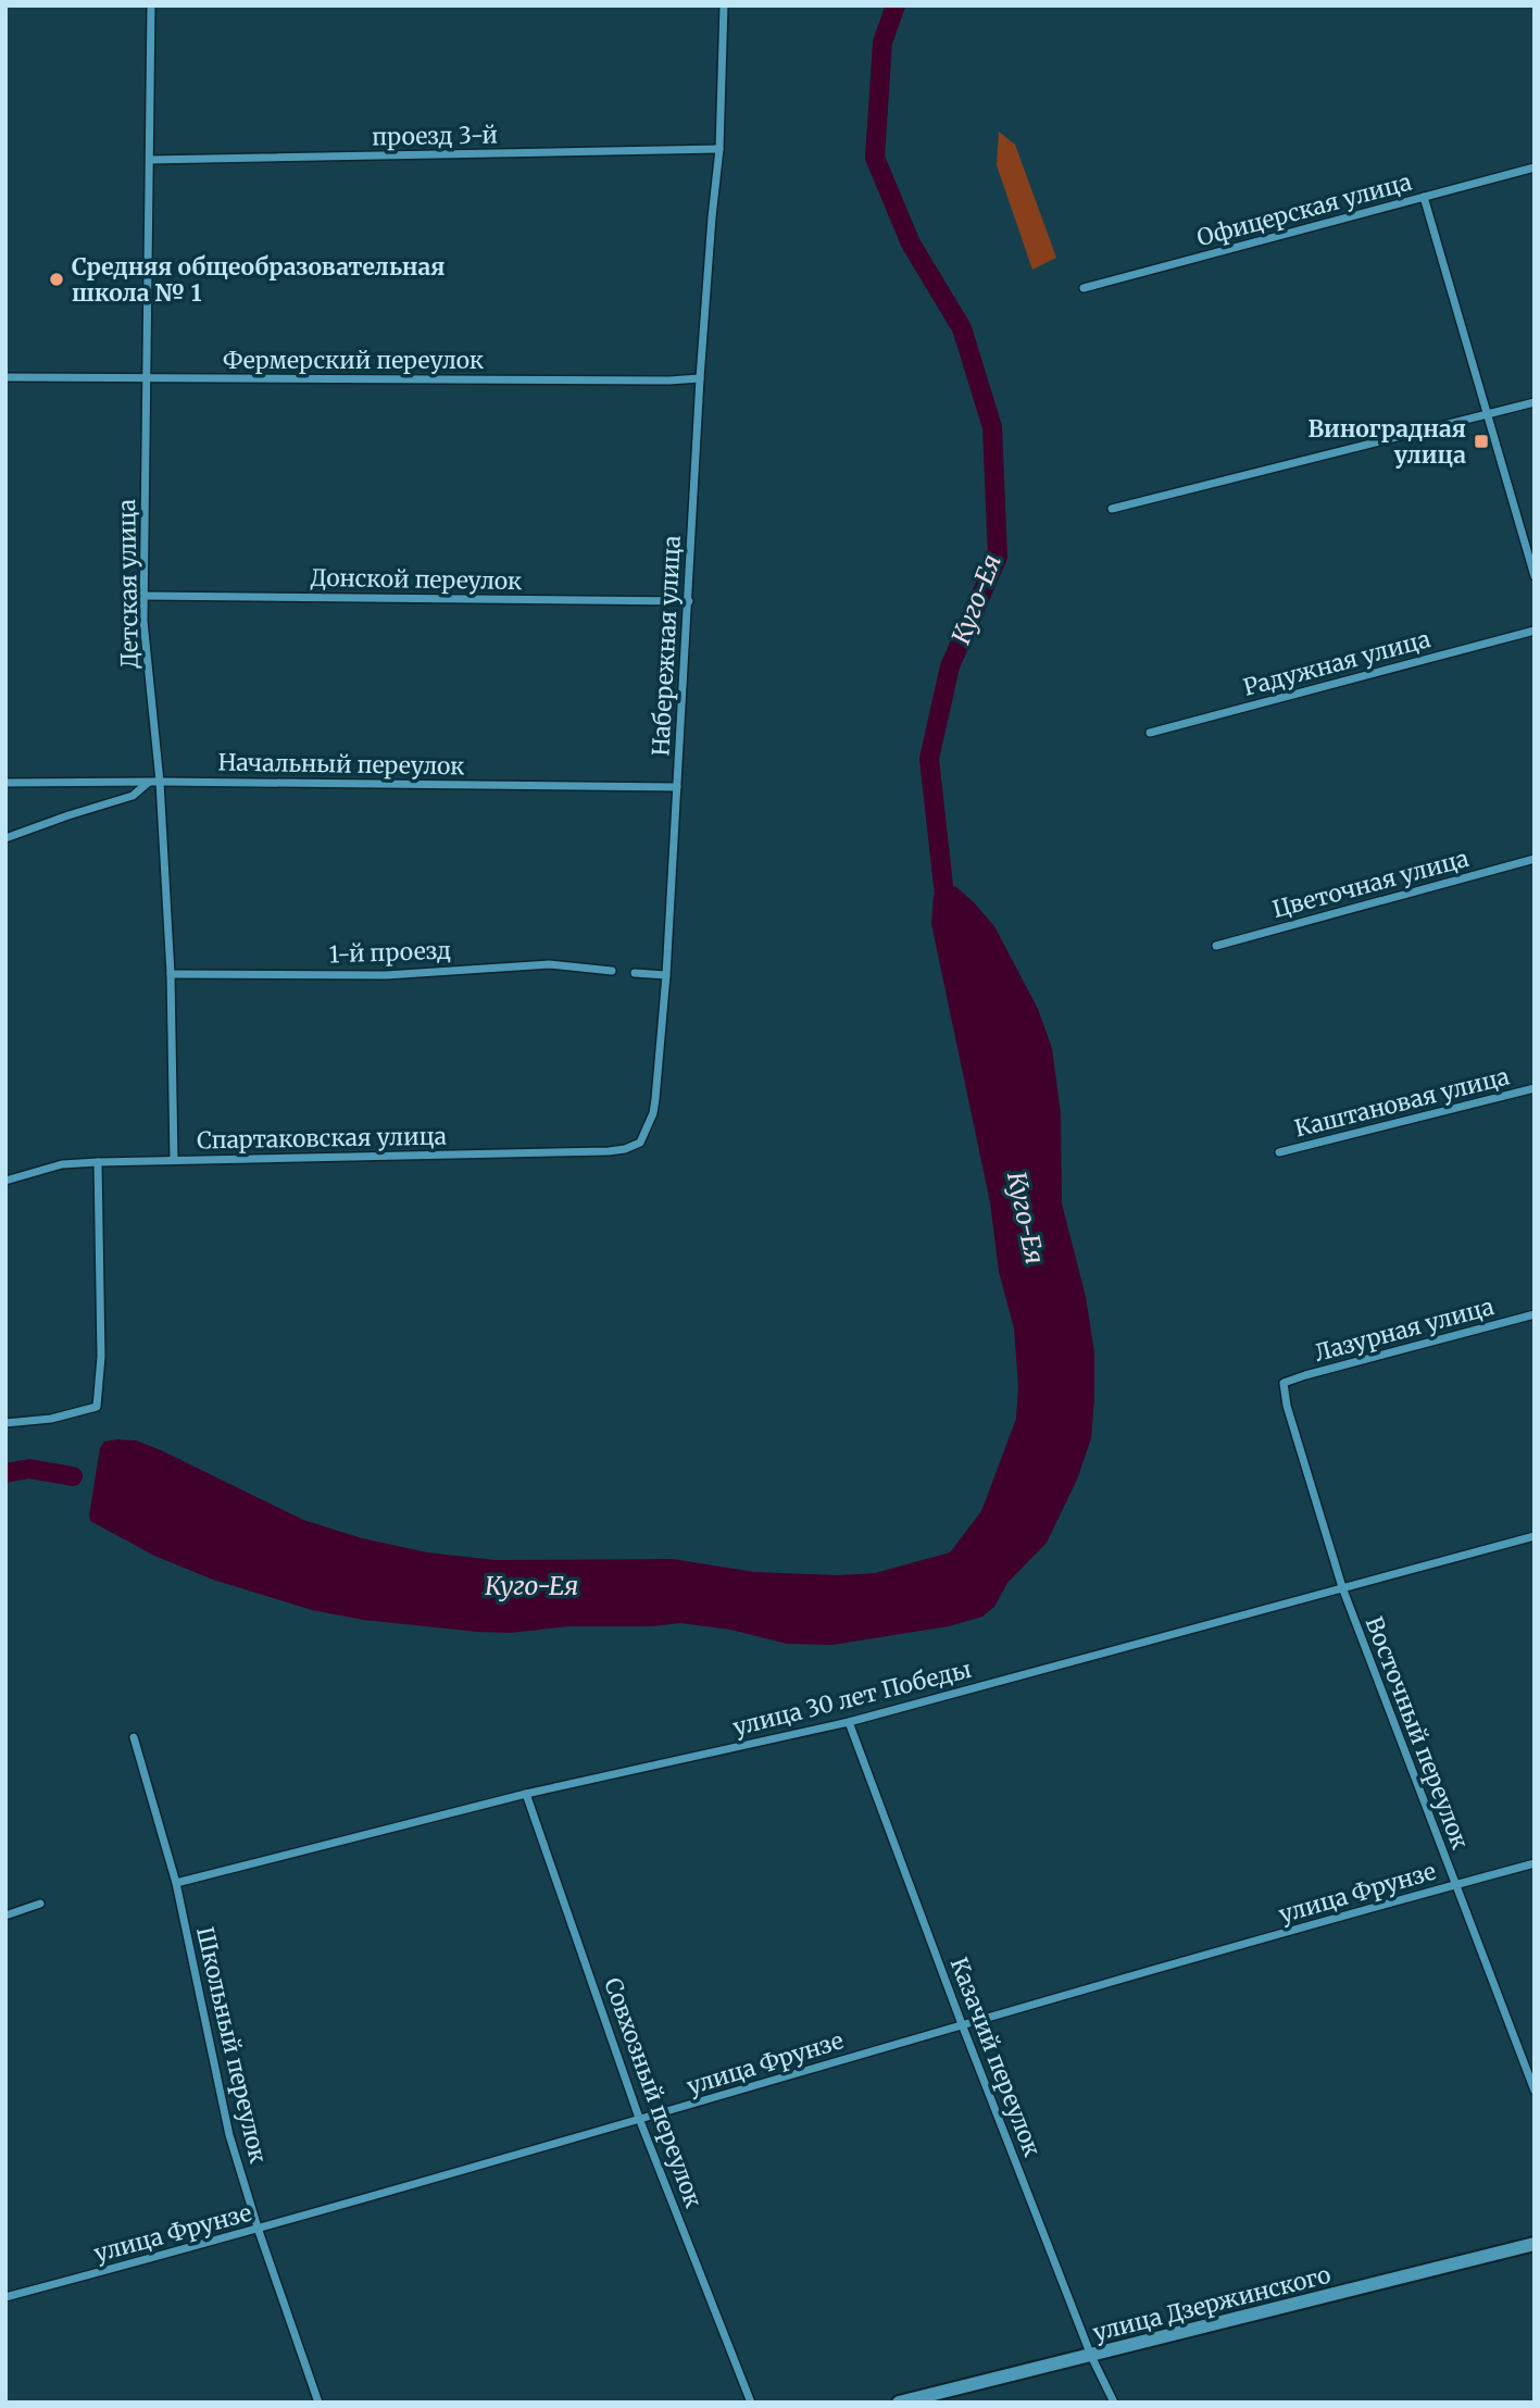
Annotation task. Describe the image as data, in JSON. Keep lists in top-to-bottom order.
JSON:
{
  "streets": {
    "street": [
      "проезд 3-й",
      "Офицерская улица",
      "Фермерский переулок",
      "Донской переулок",
      "Детская улица",
      "Набережная улица",
      "Радужная улица",
      "Начальный переулок",
      "Цветочная улица",
      "1-й проезд",
      "Каштановая улица",
      "Спартаковская улица",
      "Лазурная улица",
      "улица 30 лет Победы",
      "Восточный переулок",
      "улица Фрунзе",
      "Школьный переулок",
      "Казачий переулок",
      "Совхозный переулок",
      "улица Дзержинского"
    ]
  },
  "crossings": [
    ["проезд 3-й", "Детская улица"],
    ["проезд 3-й", "Набережная улица"],
    ["Фермерский переулок", "Детская улица"],
    ["Фермерский переулок", "Набережная улица"],
    ["Донской переулок", "Детская улица"],
    ["Донской переулок", "Набережная улица"],
    ["Детская улица", "Начальный переулок"],
    ["Детская улица", "1-й проезд"],
    ["Детская улица", "Спартаковская улица"],
    ["Набережная улица", "Начальный переулок"],
    ["Набережная улица", "Спартаковская улица"],
    ["Лазурная улица", "Восточный переулок"],
    ["улица 30 лет Победы", "Восточный переулок"],
    ["улица 30 лет Победы", "Школьный переулок"],
    ["улица 30 лет Победы", "Казачий переулок"],
    ["улица 30 лет Победы", "Совхозный переулок"],
    ["Восточный переулок", "улица Фрунзе"],
    ["улица Фрунзе", "Школьный переулок"],
    ["улица Фрунзе", "Казачий переулок"],
    ["улица Фрунзе", "Совхозный переулок"],
    ["Казачий переулок", "улица Дзержинского"]
  ],
  "water": ["Куго-Ея"],
  "places": {
    "other": ["Средняя общеобразовательная школа № 1"],
    "transit": ["Виноградная улица"]
  }
}
